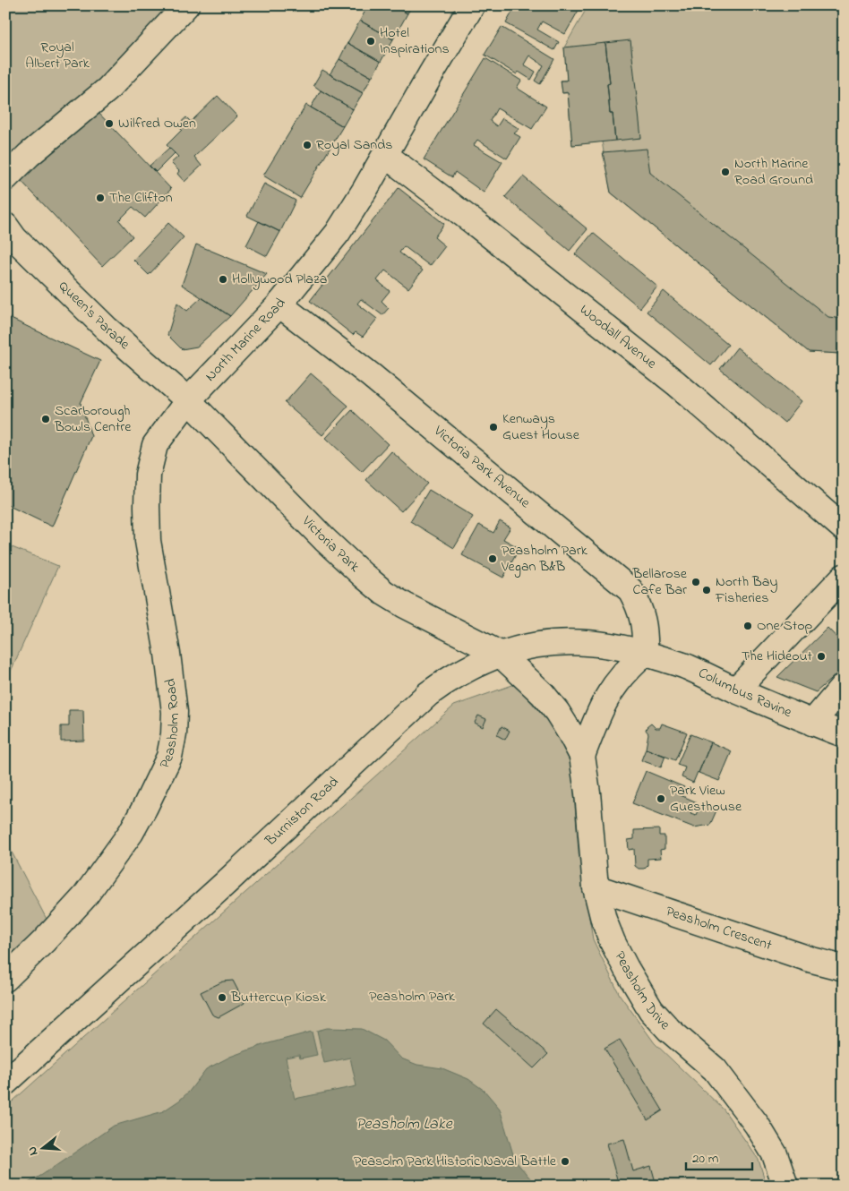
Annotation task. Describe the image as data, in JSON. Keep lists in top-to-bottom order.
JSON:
{
  "streets": {
    "street": [
      "Queen's Parade",
      "Woodall Avenue",
      "North Marine Road",
      "Victoria Park Avenue",
      "Victoria Park",
      "Columbus Ravine",
      "Peasholm Road",
      "Burniston Road",
      "Peasholm Crescent",
      "Peasholm Drive"
    ]
  },
  "crossings": [
    ["Queen's Parade", "North Marine Road"],
    ["Queen's Parade", "Victoria Park"],
    ["Queen's Parade", "Peasholm Road"],
    ["Woodall Avenue", "North Marine Road"],
    ["North Marine Road", "Victoria Park Avenue"],
    ["North Marine Road", "Victoria Park"],
    ["North Marine Road", "Peasholm Road"],
    ["Victoria Park Avenue", "Columbus Ravine"],
    ["Victoria Park Avenue", "Burniston Road"],
    ["Victoria Park Avenue", "Peasholm Drive"],
    ["Victoria Park", "Peasholm Road"],
    ["Victoria Park", "Burniston Road"],
    ["Victoria Park", "Peasholm Drive"],
    ["Columbus Ravine", "Burniston Road"],
    ["Columbus Ravine", "Peasholm Drive"],
    ["Burniston Road", "Peasholm Drive"],
    ["Peasholm Crescent", "Peasholm Drive"]
  ],
  "water": ["Peasholm Lake"],
  "parks": ["Royal Albert Park", "Peasholm Park"],
  "places": [
    "Hotel Inspirations",
    "Wilfred Owen",
    "Royal Sands",
    "North Marine Road Ground",
    "The Clifton",
    "Hollywood Plaza",
    "Scarborough Bowls Centre",
    "Kenways Guest House",
    "Peasholm Park Vegan B&B",
    "Bellarose Cafe Bar",
    "North Bay Fisheries",
    "One Stop",
    "The Hideout",
    "Park View Guesthouse",
    "Buttercup Kiosk",
    "Peasolm Park Historic Naval Battle"
  ],
  "scale_bar": "20 m",
  "north": "left"
}
